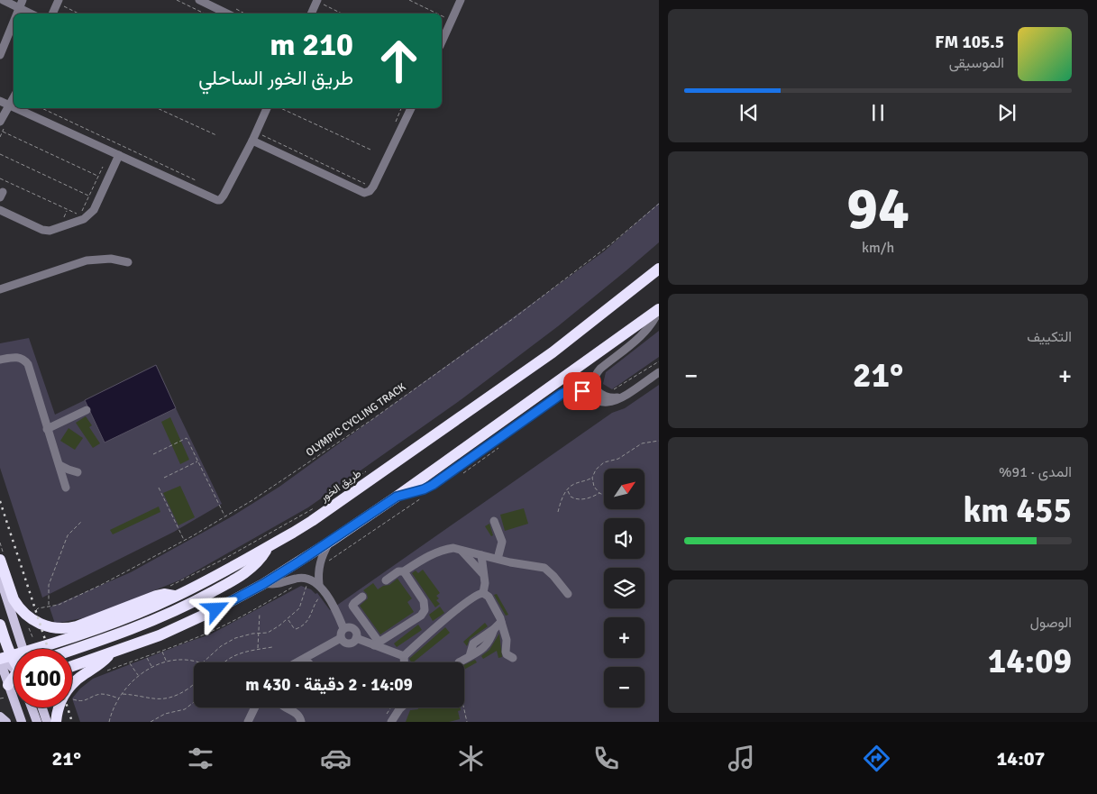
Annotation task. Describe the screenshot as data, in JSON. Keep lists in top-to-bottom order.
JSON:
{
  "streets": {
    "highway": ["طريق الخور"],
    "path": ["OLYMPIC CYCLING TRACK"]
  },
  "north": "top right",
  "page": {
    "turn": ["210 m", "طريق الخور الساحلي"],
    "song": ["105.5 FM", "الموسيقى"],
    "tile": [
      ["94", "km/h"],
      "التكييف",
      ["المدى · 91%", "455 km"],
      ["الوصول", "14:09"]
    ],
    "heat": ["−", "21°", "+"],
    "map_buttons": ["+", "−"],
    "limit": "100",
    "trip": "14:09 · 2 دقيقة · 430 m",
    "tabs": ["14:07", "21°"]
  }
}
